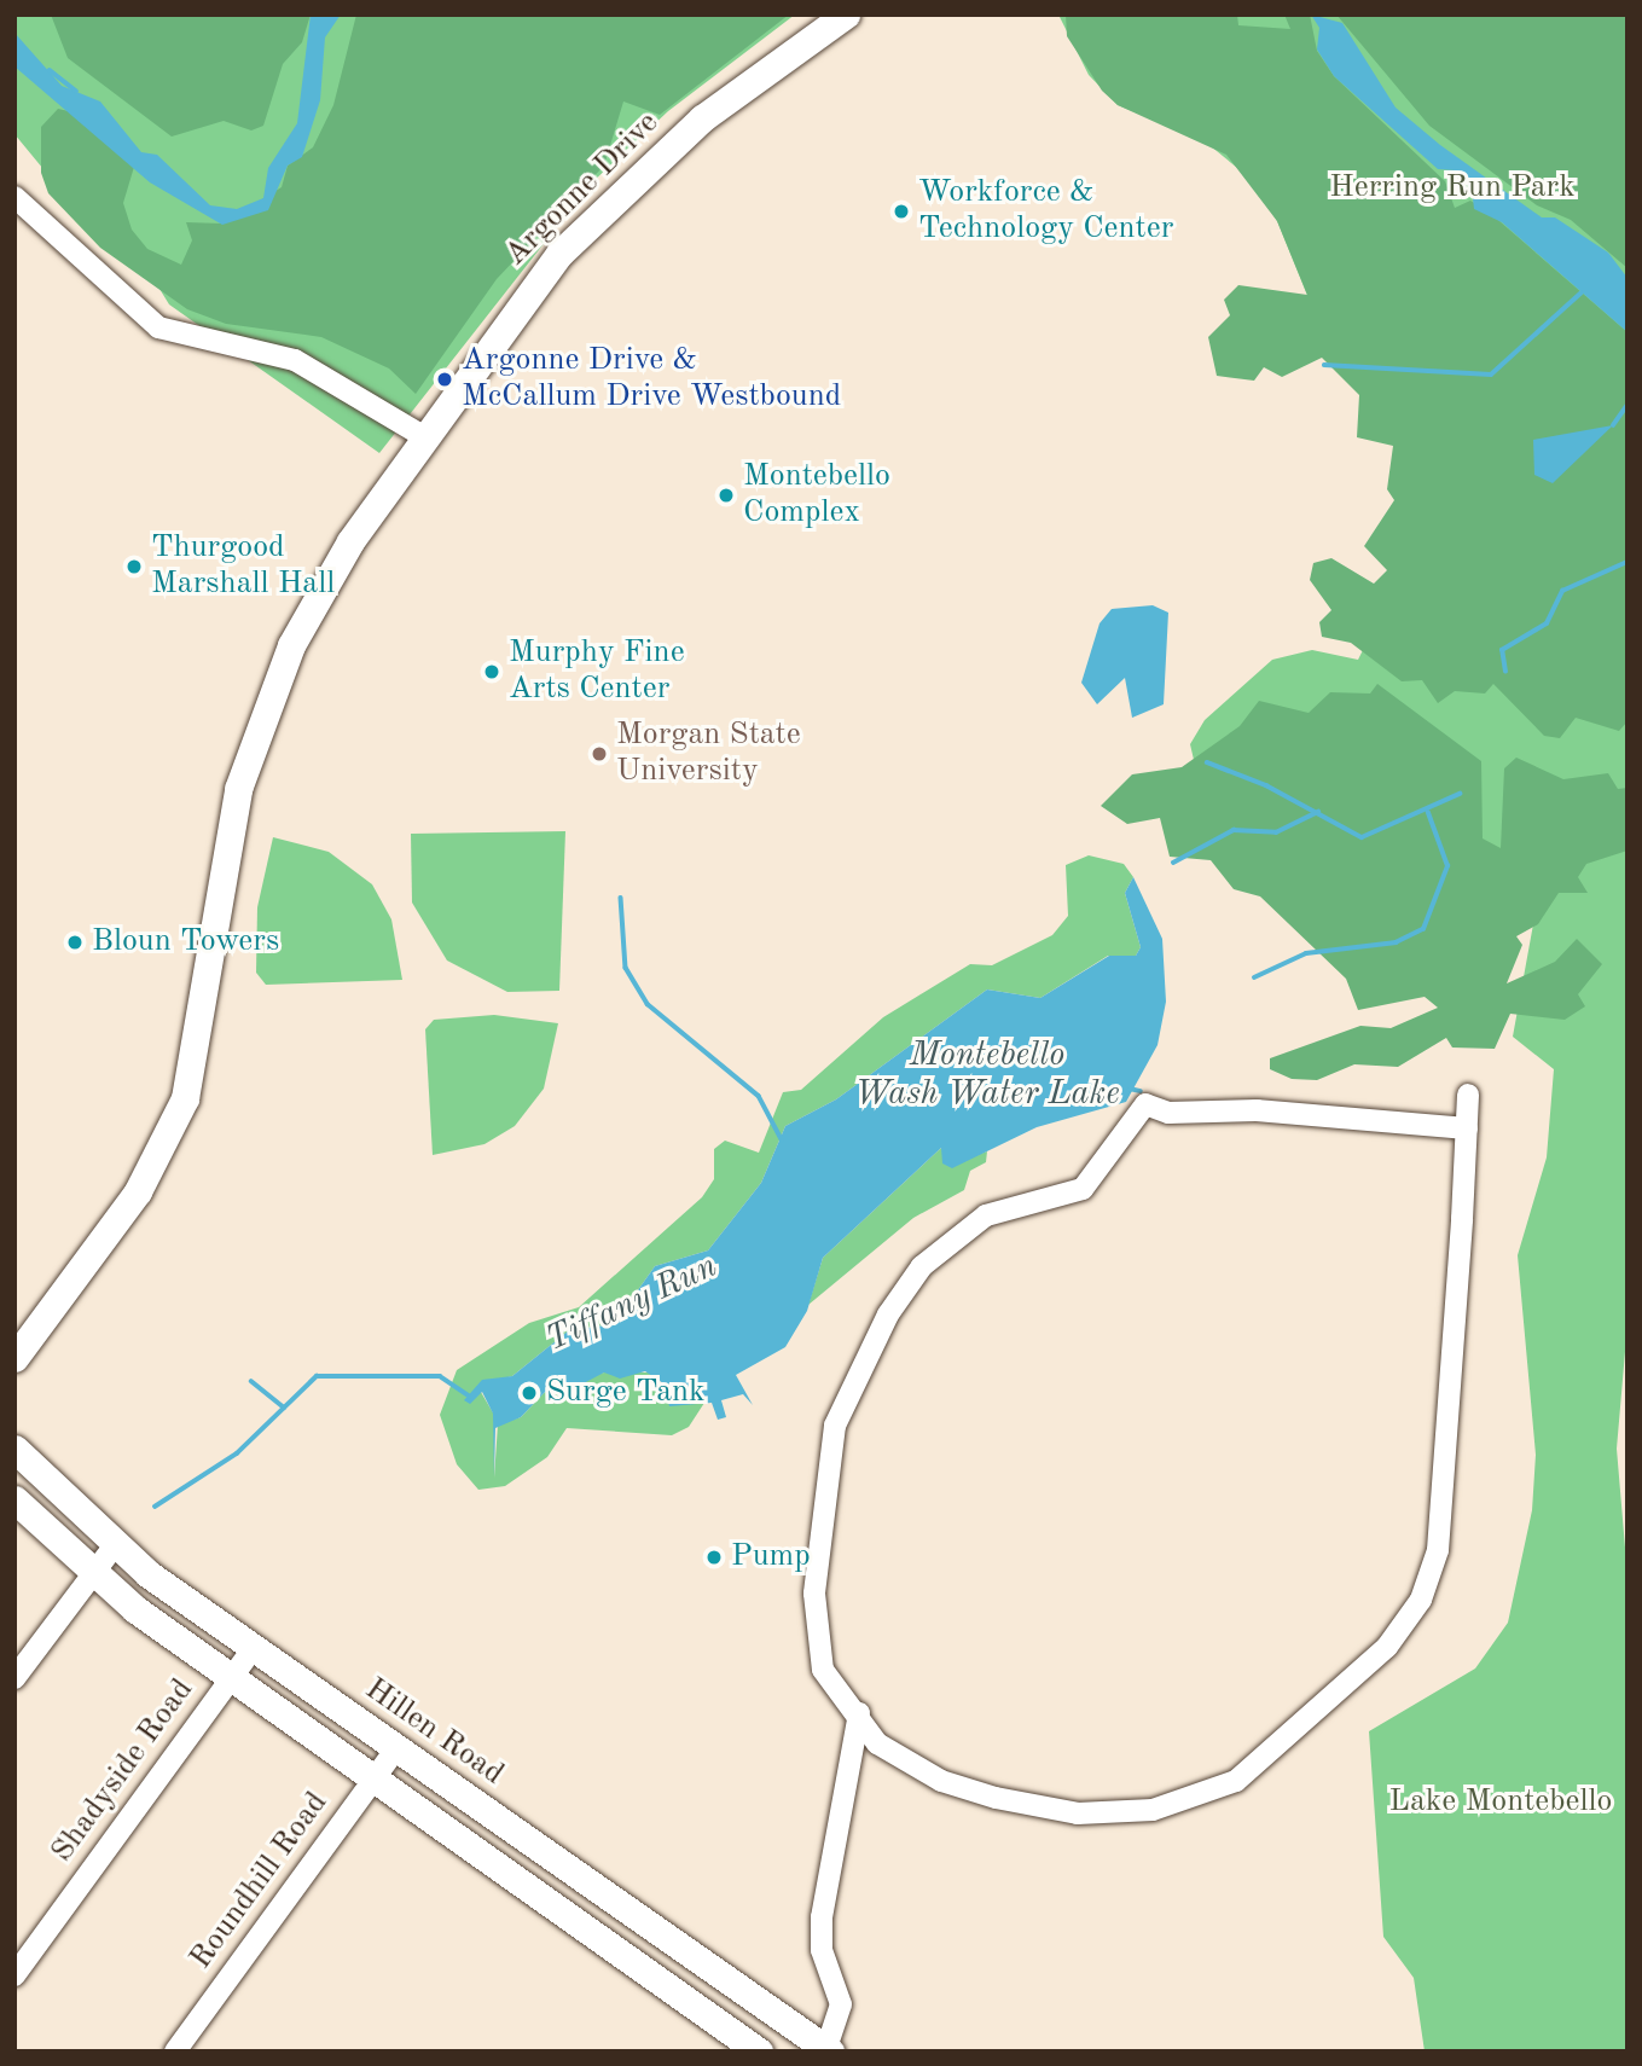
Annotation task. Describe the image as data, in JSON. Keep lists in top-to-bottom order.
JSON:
{
  "streets": {
    "main road": ["Argonne Drive", "Hillen Road"],
    "street": ["Shadyside Road", "Roundhill Road"]
  },
  "crossings": [
    ["Hillen Road", "Shadyside Road"],
    ["Hillen Road", "Roundhill Road"]
  ],
  "water": ["Montebello Wash Water Lake", "Tiffany Run"],
  "parks": ["Herring Run Park", "Lake Montebello"],
  "places": [
    "Workforce & Technology Center",
    "Argonne Drive & McCallum Drive Westbound",
    "Montebello Complex",
    "Thurgood Marshall Hall",
    "Murphy Fine Arts Center",
    "Morgan State University",
    "Bloun Towers",
    "Surge Tank",
    "Pump"
  ]
}
